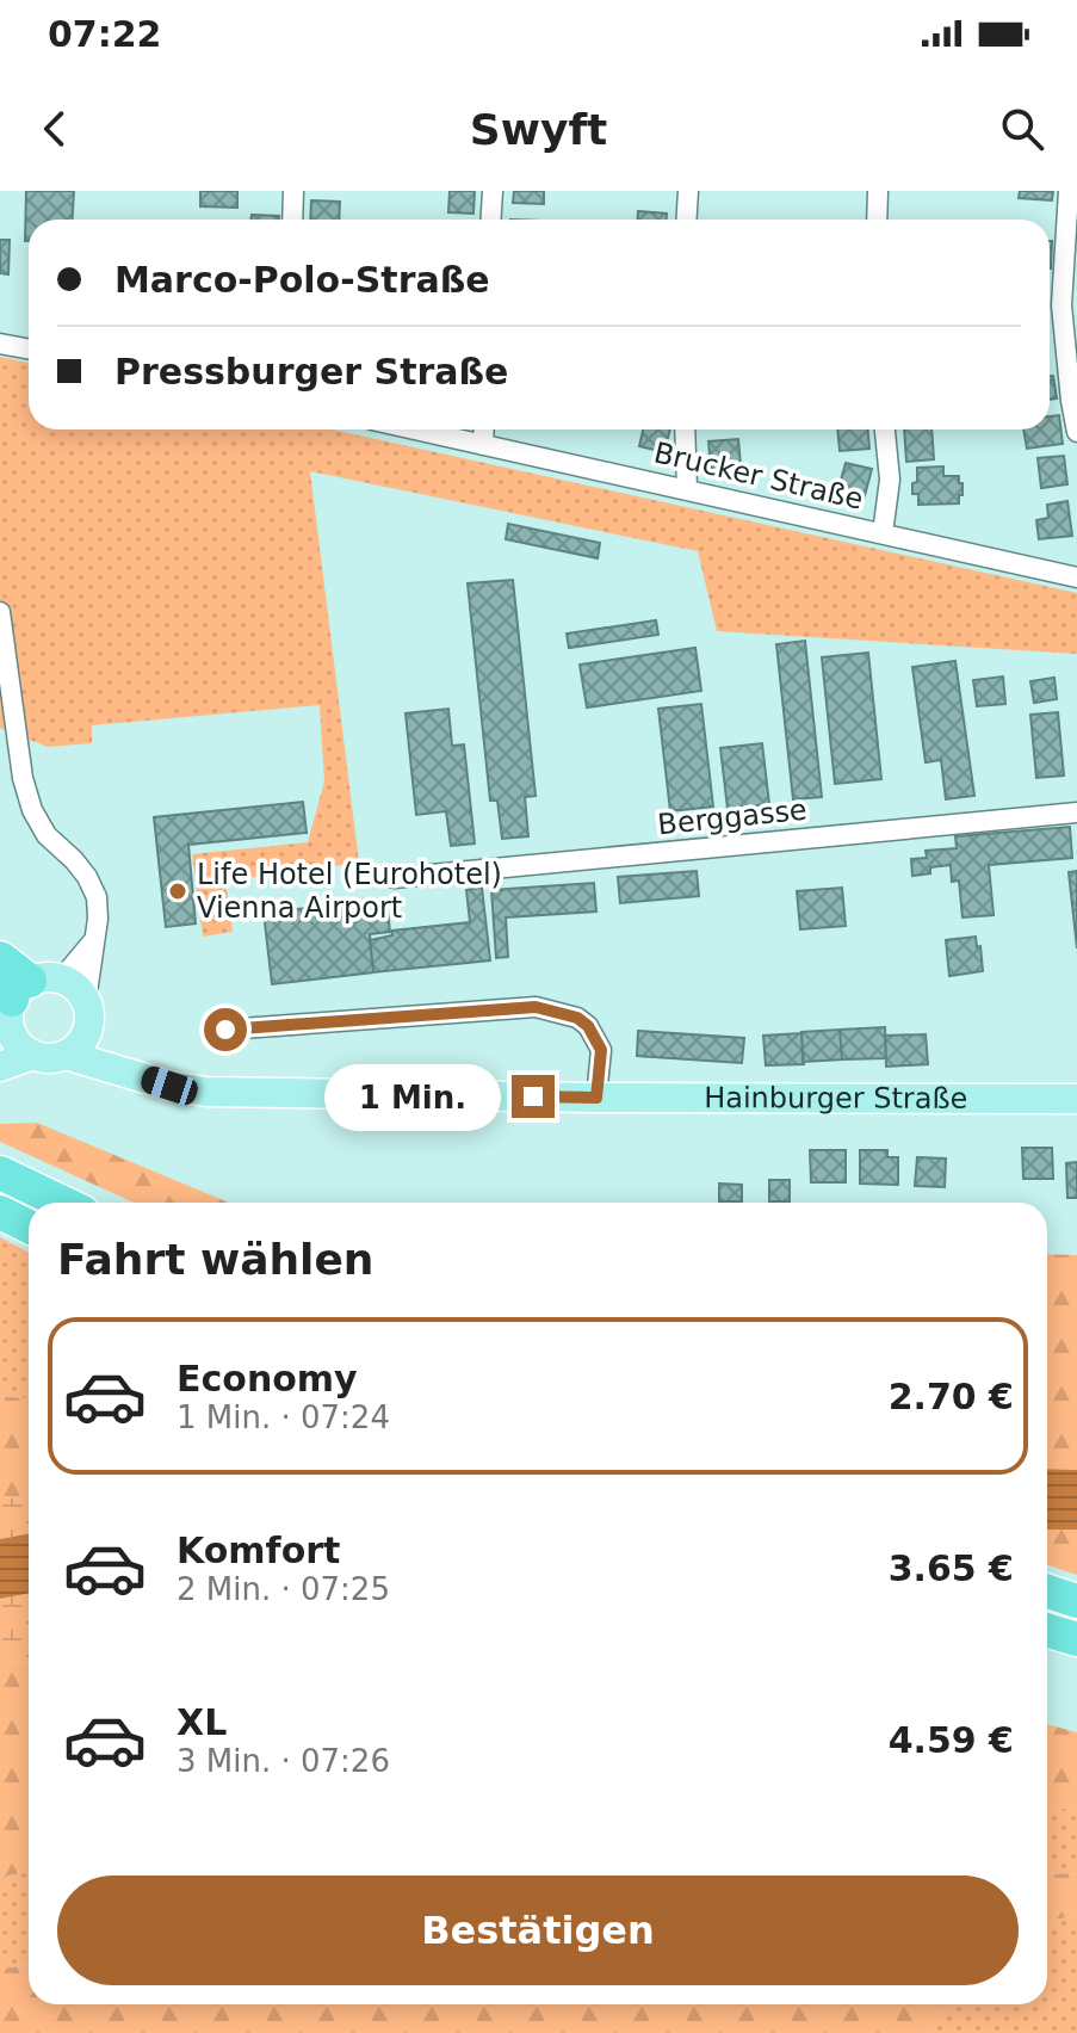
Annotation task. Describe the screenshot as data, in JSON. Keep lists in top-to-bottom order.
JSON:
{
  "streets": {
    "main road": ["Hainburger Straße"],
    "street": ["Brucker Straße", "Berggasse"]
  },
  "places": ["Life Hotel (Eurohotel) Vienna Airport"],
  "page": {
    "status": "07:22",
    "header": "Swyft",
    "banner": ["Marco-Polo-Straße", "Pressburger Straße"],
    "bubble": "1 Min.",
    "heading": "Fahrt wählen",
    "list": [
      {
        "name": "Economy",
        "note": "1 Min. · 07:24",
        "value": "2.70 €"
      },
      {
        "name": "Komfort",
        "note": "2 Min. · 07:25",
        "value": "3.65 €"
      },
      {
        "name": "XL",
        "note": "3 Min. · 07:26",
        "value": "4.59 €"
      }
    ],
    "buttons": "Bestätigen"
  }
}
